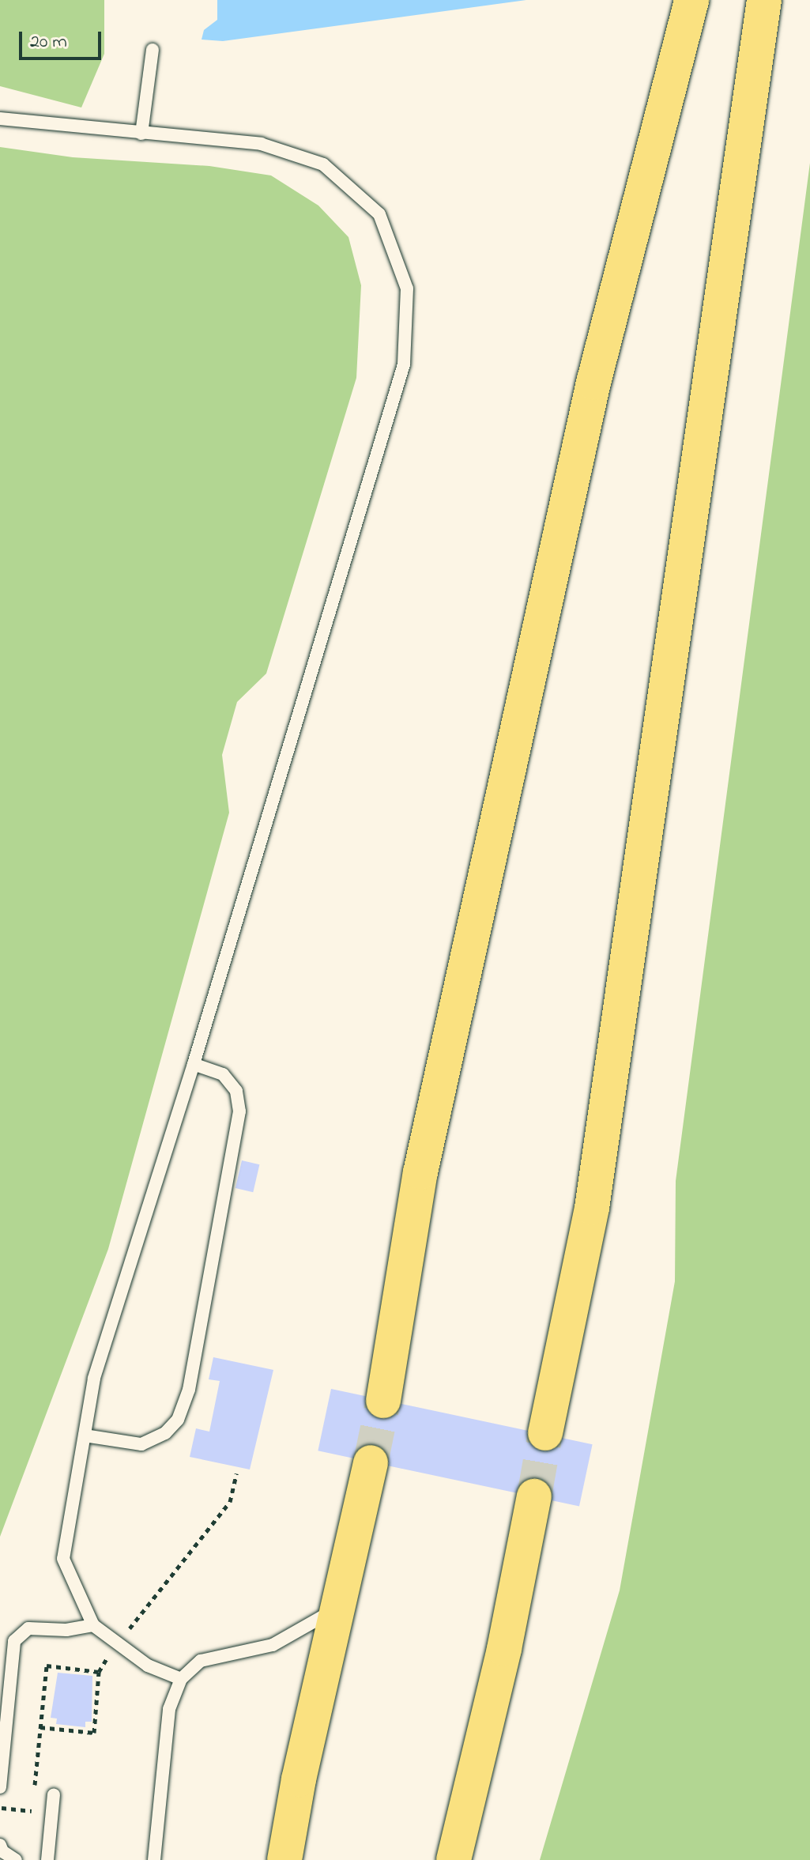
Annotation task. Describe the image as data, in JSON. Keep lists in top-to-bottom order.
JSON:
{
  "scale_bar": "20 m"
}
